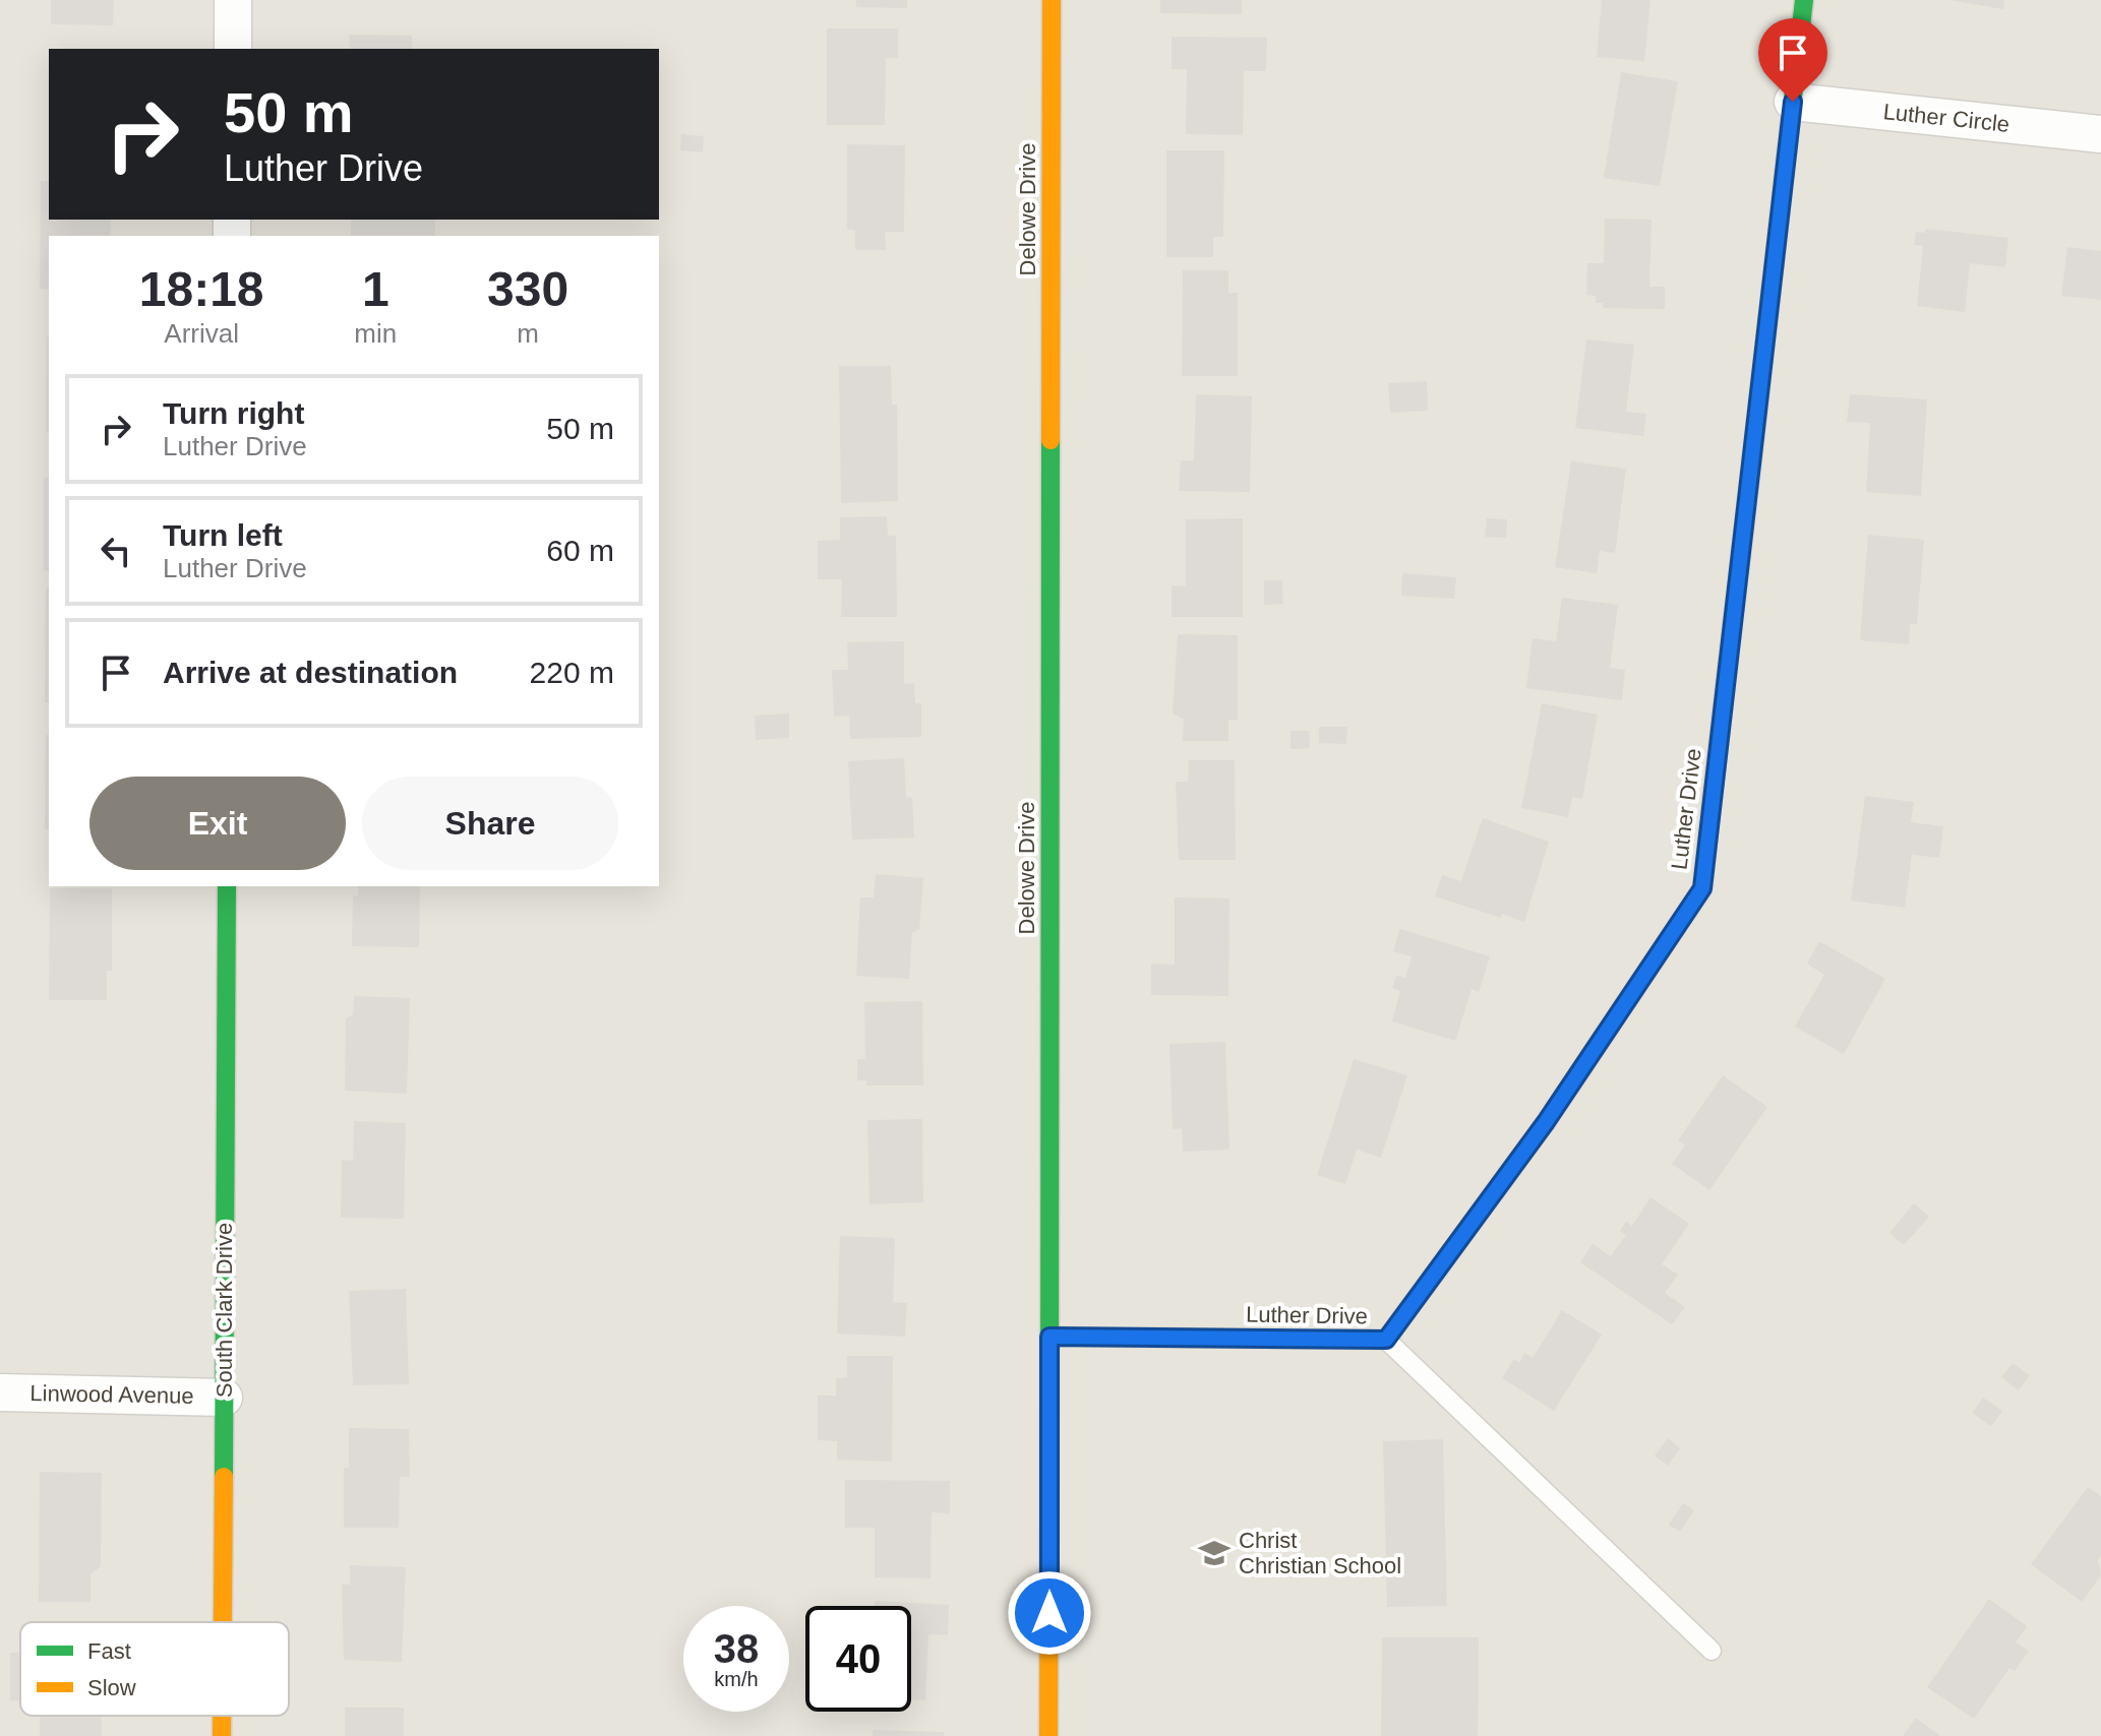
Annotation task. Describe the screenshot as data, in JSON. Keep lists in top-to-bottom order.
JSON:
{
  "streets": {
    "street": [
      "Luther Circle",
      "Delowe Drive",
      "Luther Drive",
      "South Clark Drive",
      "Linwood Avenue"
    ]
  },
  "crossings": [
    ["Luther Circle", "Luther Drive"],
    ["Delowe Drive", "Luther Drive"],
    ["South Clark Drive", "Linwood Avenue"]
  ],
  "places": {
    "school or university": ["Christ Christian School"]
  },
  "legend": ["Fast", "Slow"],
  "page": {
    "turn": ["50 m", "Luther Drive"],
    "eta": [
      "18:18",
      "Arrival",
      "1",
      "min",
      "330",
      "m"
    ],
    "list": [
      {
        "name": "Turn right",
        "note": "Luther Drive",
        "value": "50 m"
      },
      {
        "name": "Turn left",
        "note": "Luther Drive",
        "value": "60 m"
      },
      {
        "name": "Arrive at destination",
        "value": "220 m"
      }
    ],
    "buttons": ["Exit", "Share"],
    "speed": "38 km/h",
    "limit": "40"
  }
}
